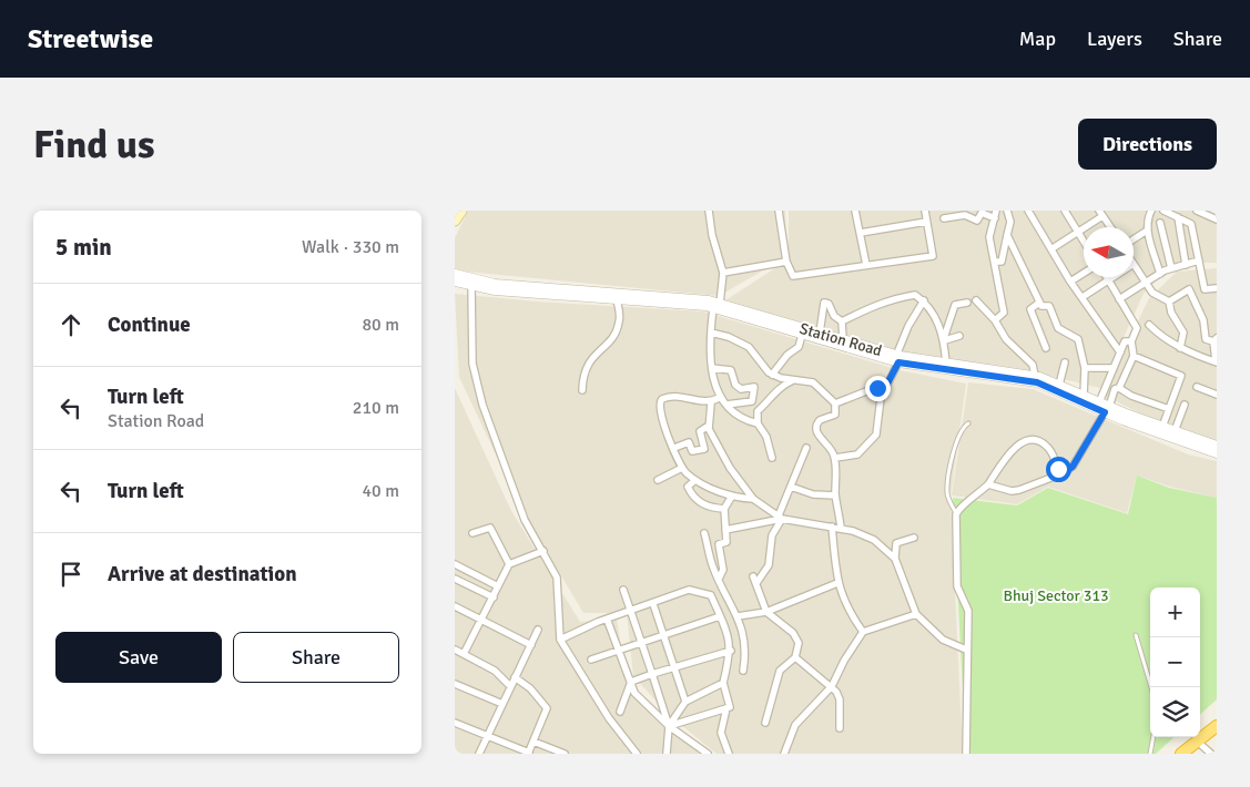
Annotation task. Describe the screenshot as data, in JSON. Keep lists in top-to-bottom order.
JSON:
{
  "streets": {
    "street": ["Station Road"]
  },
  "parks": ["Bhuj Sector 313"],
  "north": "left",
  "page": {
    "header": "Streetwise",
    "nav": ["Map", "Layers", "Share"],
    "buttons": [
      "Directions",
      ["Save", "Share"]
    ],
    "title": "Find us",
    "heading": ["5 min", "Walk · 330 m"],
    "list": [
      ["Continue", "80 m"],
      ["Turn left", "Station Road", "210 m"],
      ["Turn left", "40 m"],
      "Arrive at destination"
    ],
    "map_buttons": ["+", "−"]
  }
}
